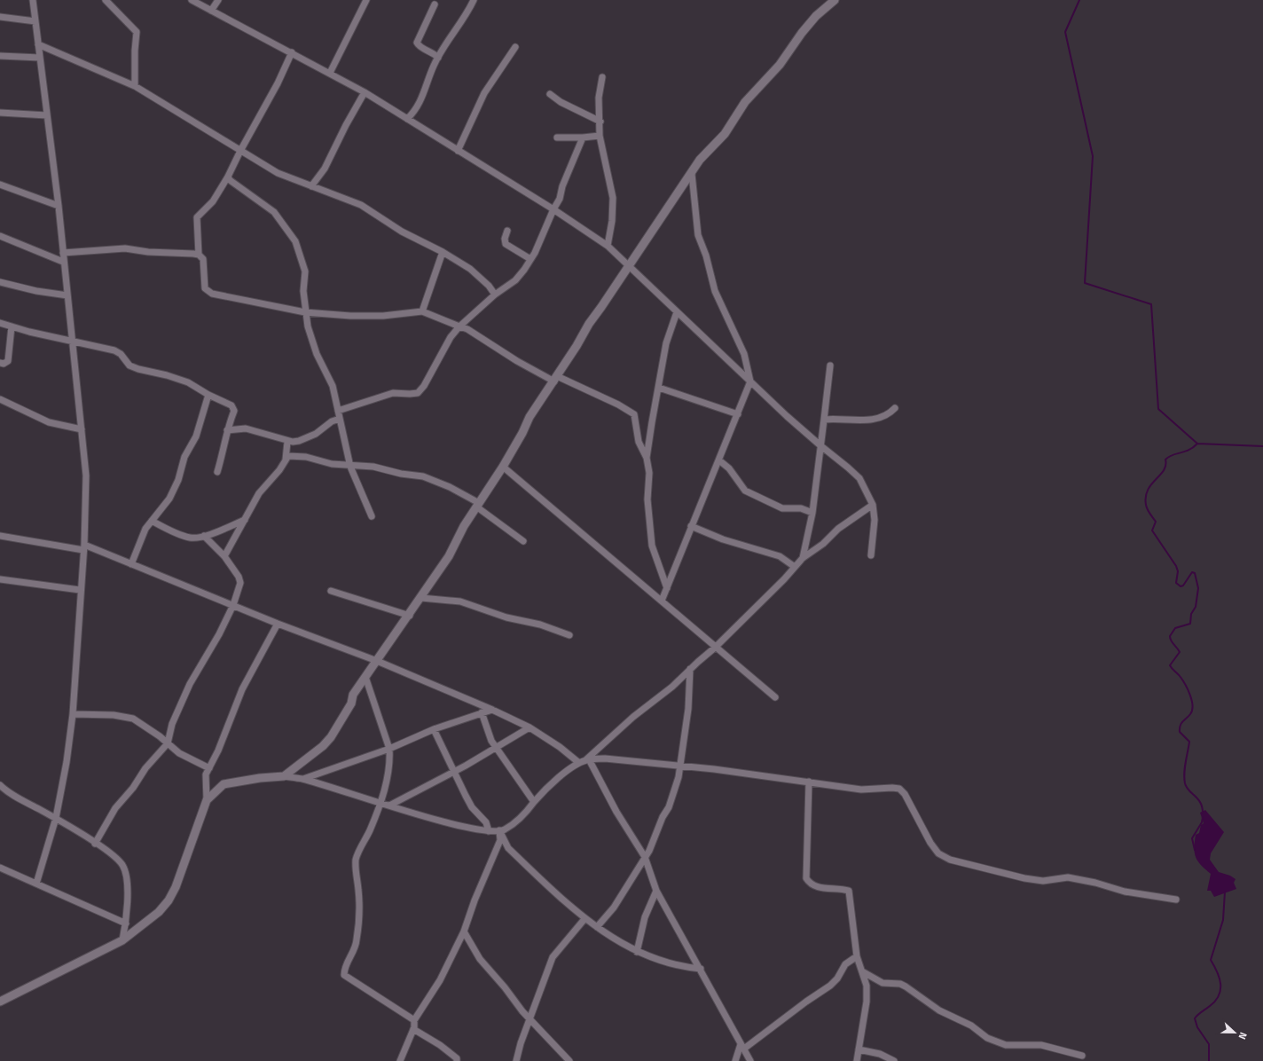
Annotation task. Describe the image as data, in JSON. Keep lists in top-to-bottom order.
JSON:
{
  "north": "right"
}
